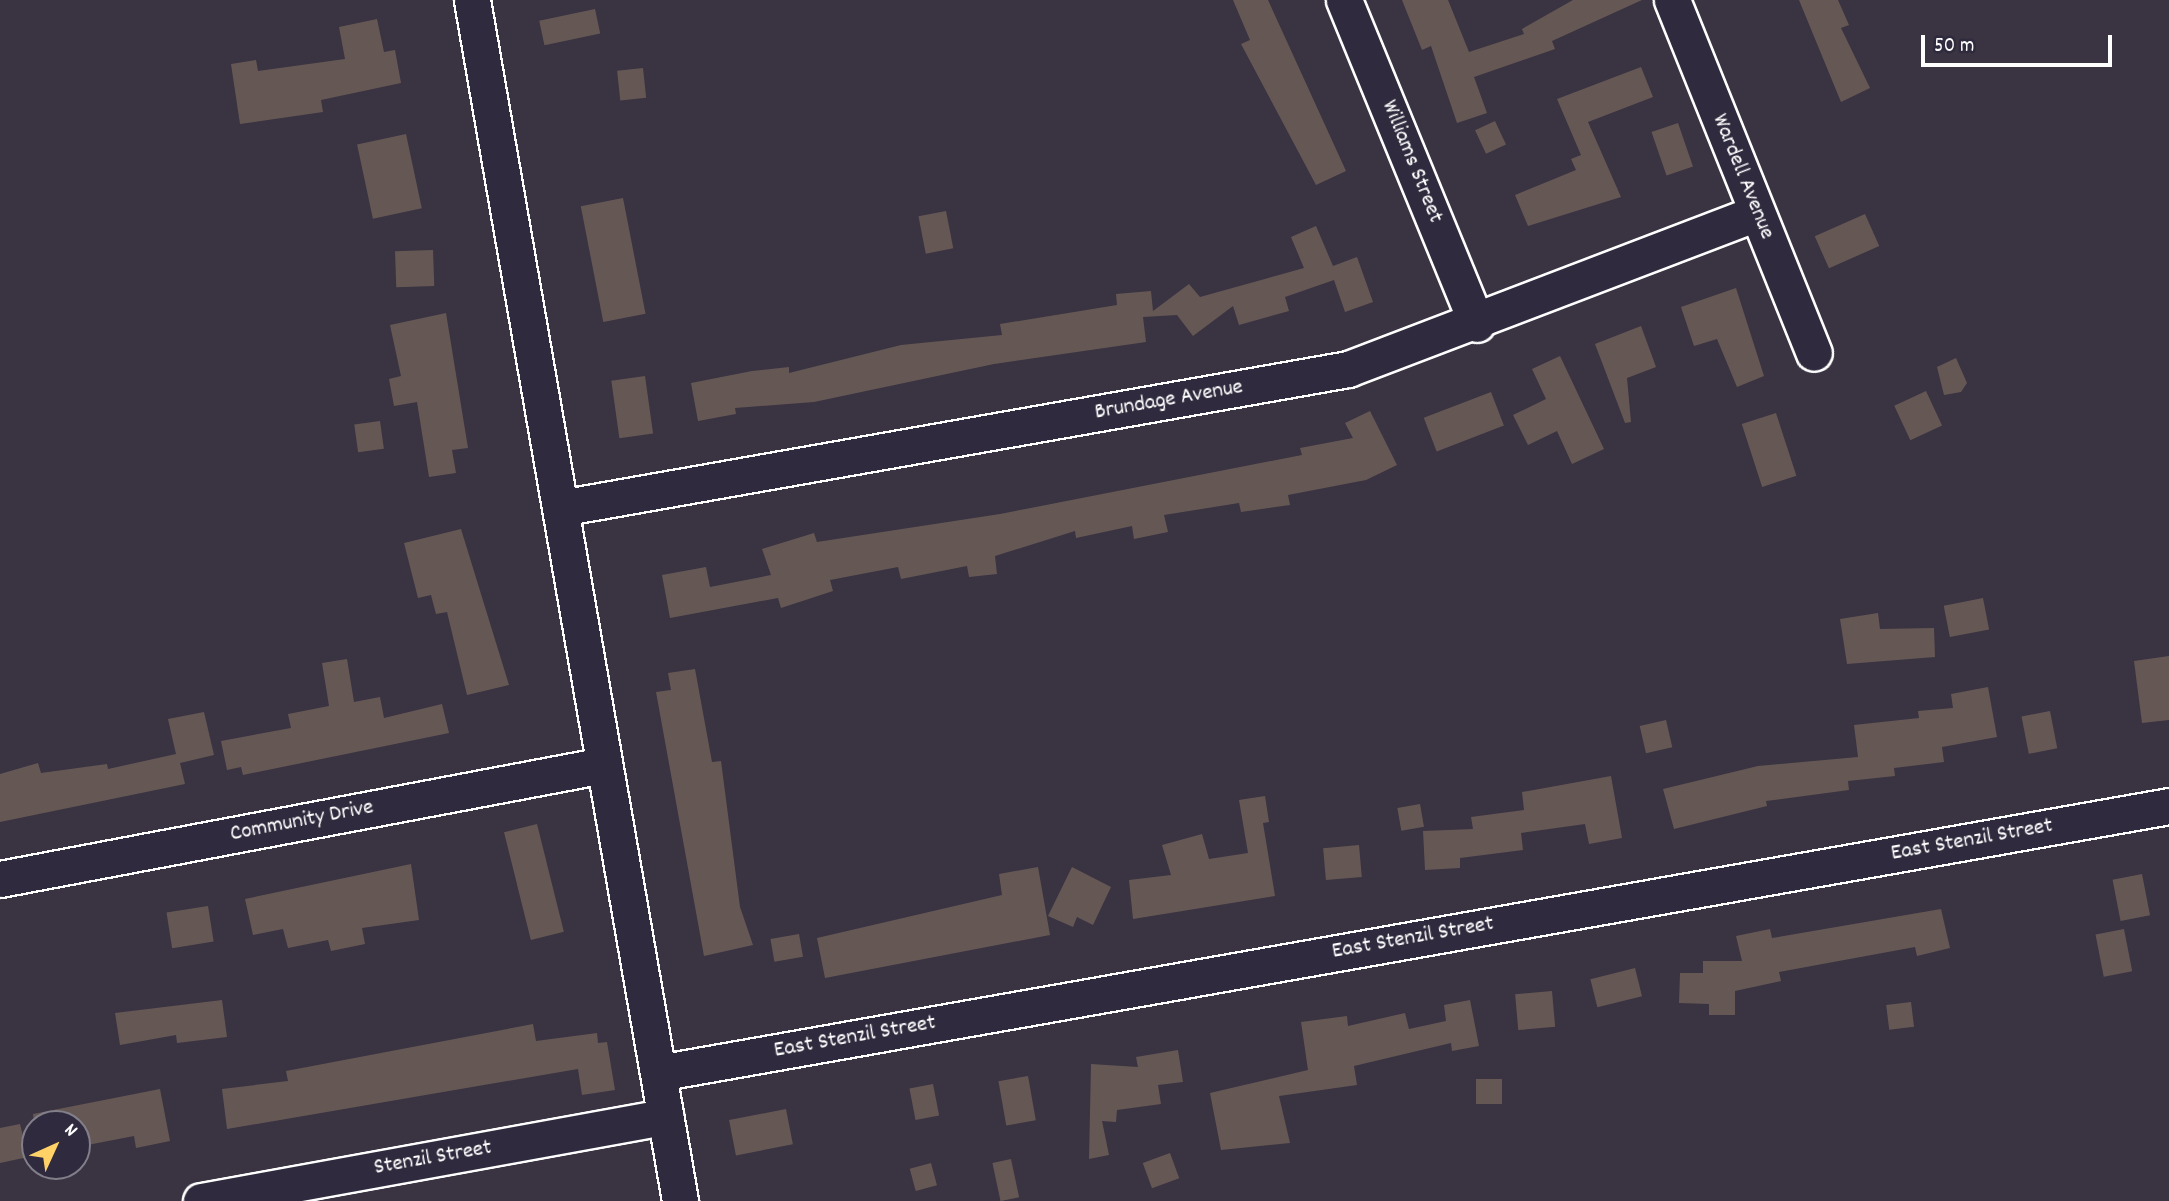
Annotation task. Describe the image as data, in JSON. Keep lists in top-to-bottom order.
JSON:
{
  "streets": {
    "street": [
      "Williams Street",
      "Wardell Avenue",
      "Brundage Avenue",
      "Community Drive",
      "East Stenzil Street",
      "Stenzil Street"
    ]
  },
  "crossings": [
    ["Williams Street", "Brundage Avenue"],
    ["Wardell Avenue", "Brundage Avenue"]
  ],
  "scale_bar": "50 m",
  "north": "top right"
}
